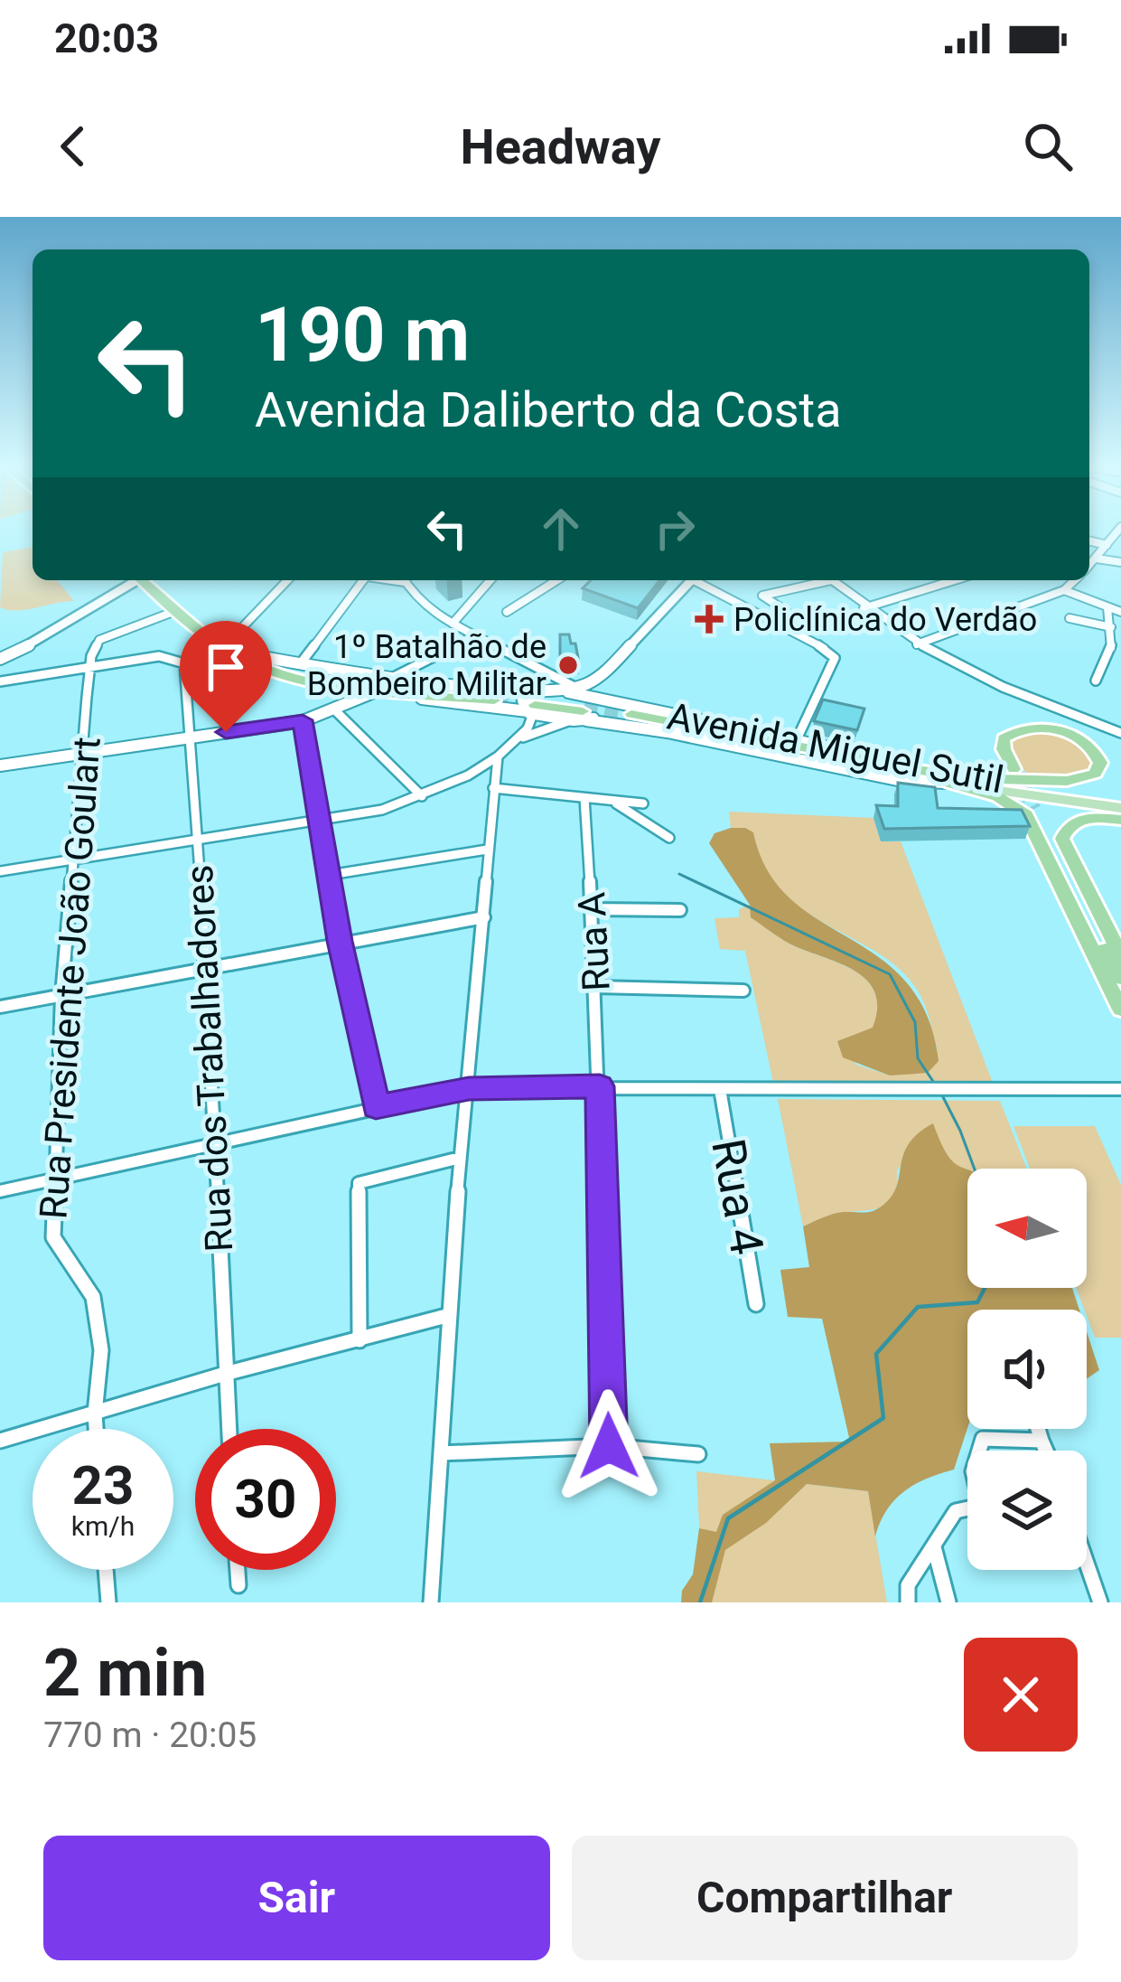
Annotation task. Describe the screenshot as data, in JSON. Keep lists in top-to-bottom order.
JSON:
{
  "streets": {
    "highway": ["Avenida Miguel Sutil"],
    "street": [
      "Rua A",
      "Rua Presidente João Goulart",
      "Rua dos Trabalhadores",
      "Rua 4"
    ]
  },
  "crossings": [
    ["Rua Presidente João Goulart", "Rua dos Trabalhadores"]
  ],
  "places": {
    "health": ["Policlínica do Verdão"],
    "other": ["1º Batalhão de Bombeiro Militar"]
  },
  "north": "left",
  "page": {
    "status": "20:03",
    "header": "Headway",
    "turn": ["190 m", "Avenida Daliberto da Costa"],
    "speed": "23 km/h",
    "limit": "30",
    "heading": ["2 min", "770 m · 20:05"],
    "buttons": ["Sair", "Compartilhar"]
  }
}
